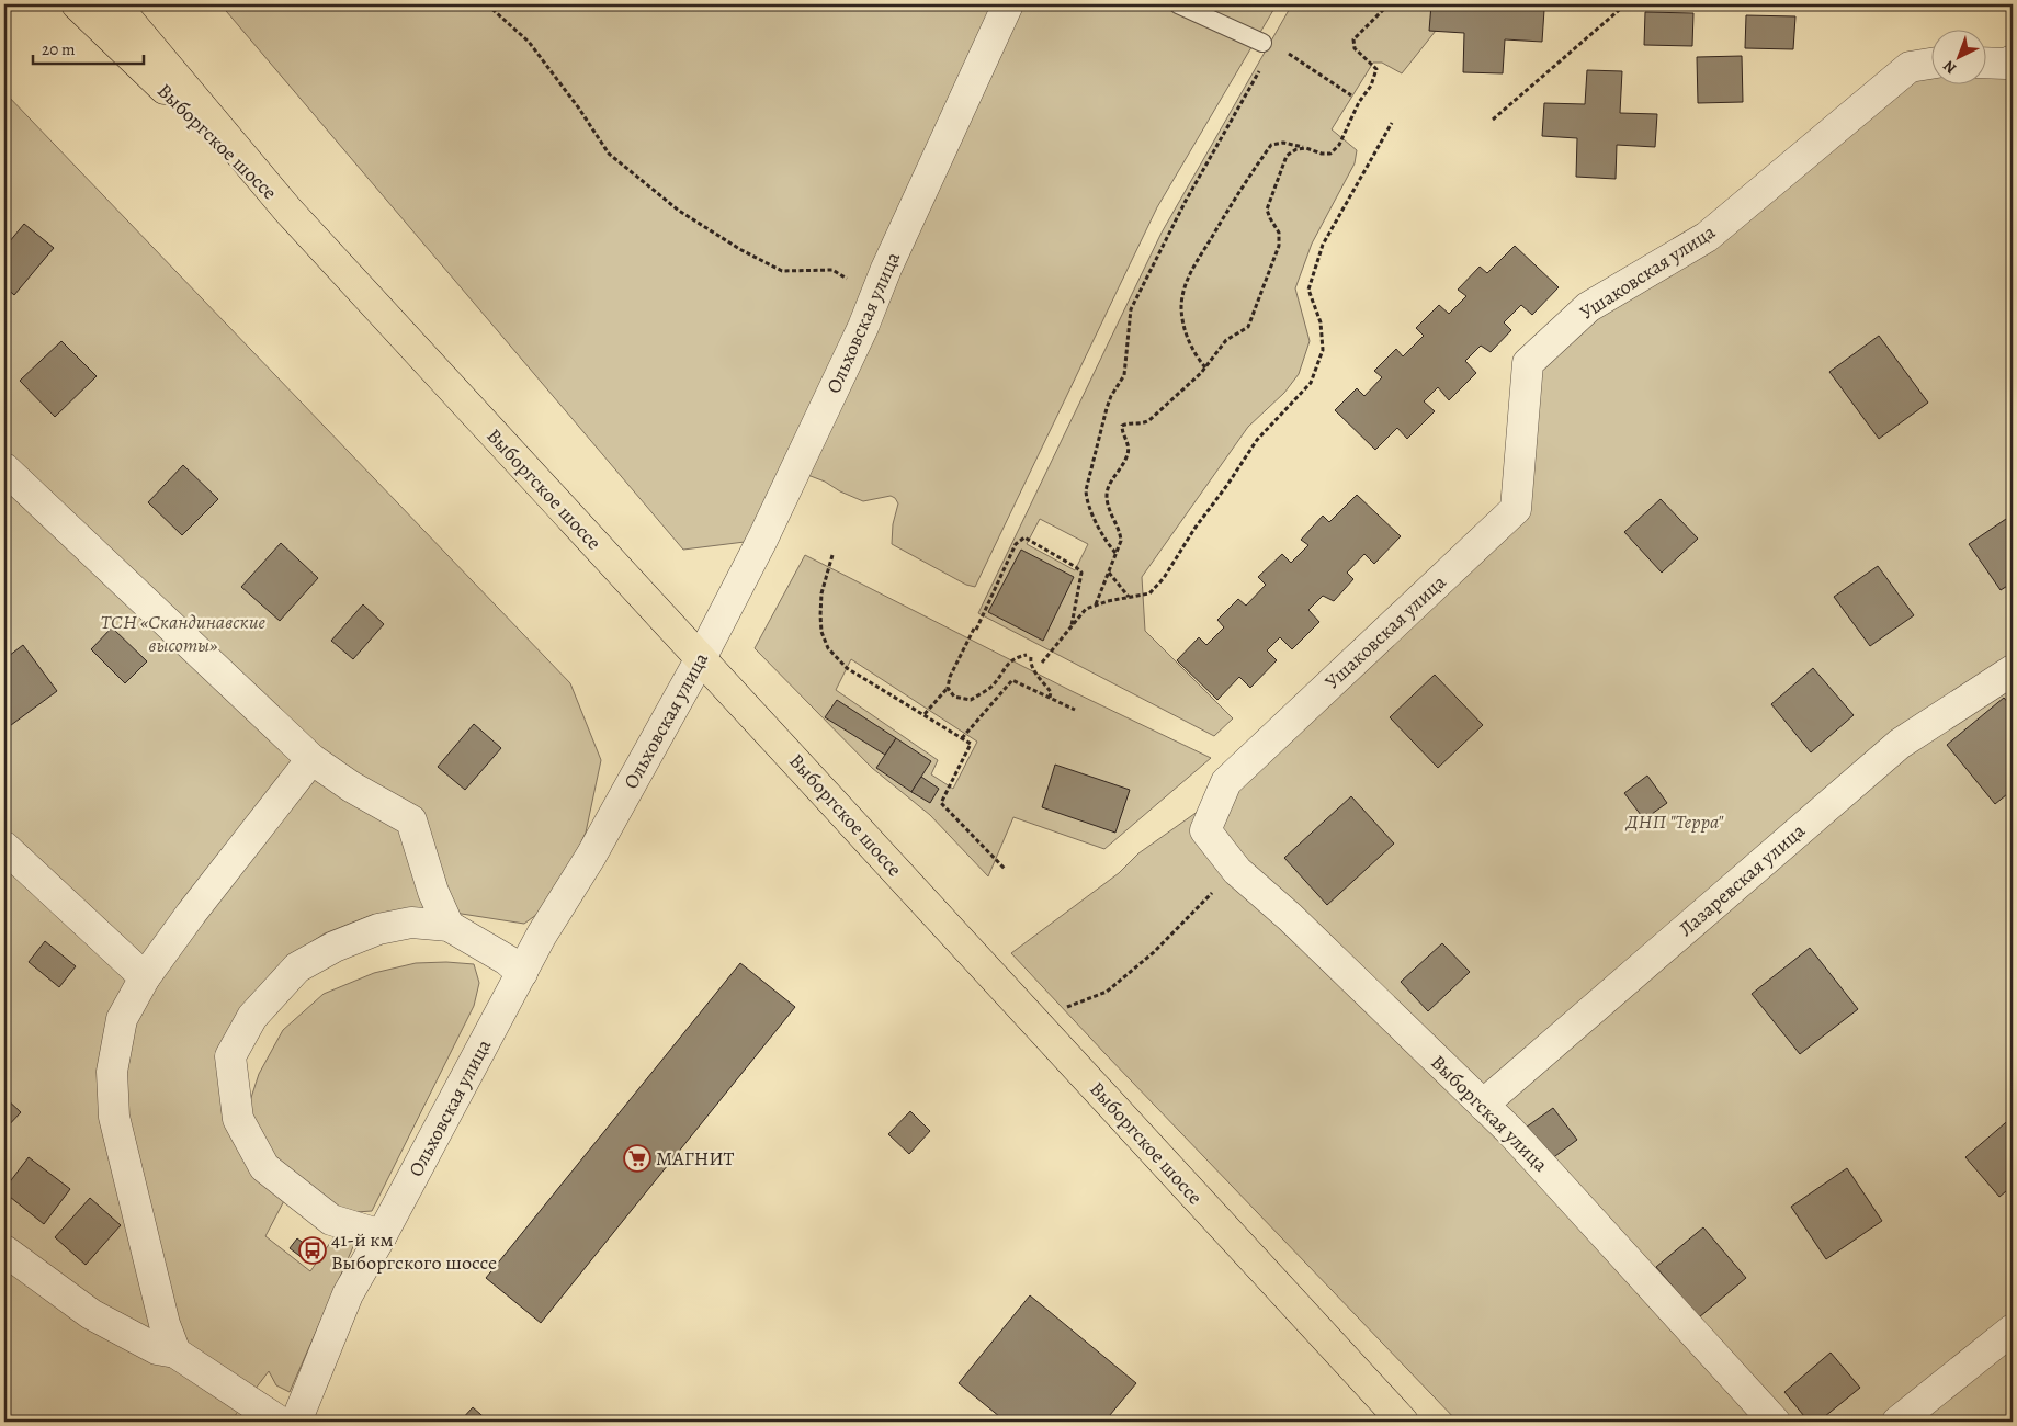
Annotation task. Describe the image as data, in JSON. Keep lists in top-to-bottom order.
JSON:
{
  "streets": {
    "main road": ["Выборгское шоссе"],
    "street": [
      "Ушаковская улица",
      "Ольховская улица",
      "Лазаревская улица",
      "Выборгская улица"
    ]
  },
  "crossings": [
    ["Выборгское шоссе", "Ольховская улица"],
    ["Ушаковская улица", "Выборгская улица"],
    ["Лазаревская улица", "Выборгская улица"]
  ],
  "parks": ["ТСН «Скандинавские высоты»", "ДНП \"Терра\""],
  "places": {
    "supermarket": ["МАГНИТ"],
    "bus stop": ["41-й км Выборгского шоссе"]
  },
  "scale_bar": "20 m",
  "north": "bottom left"
}
